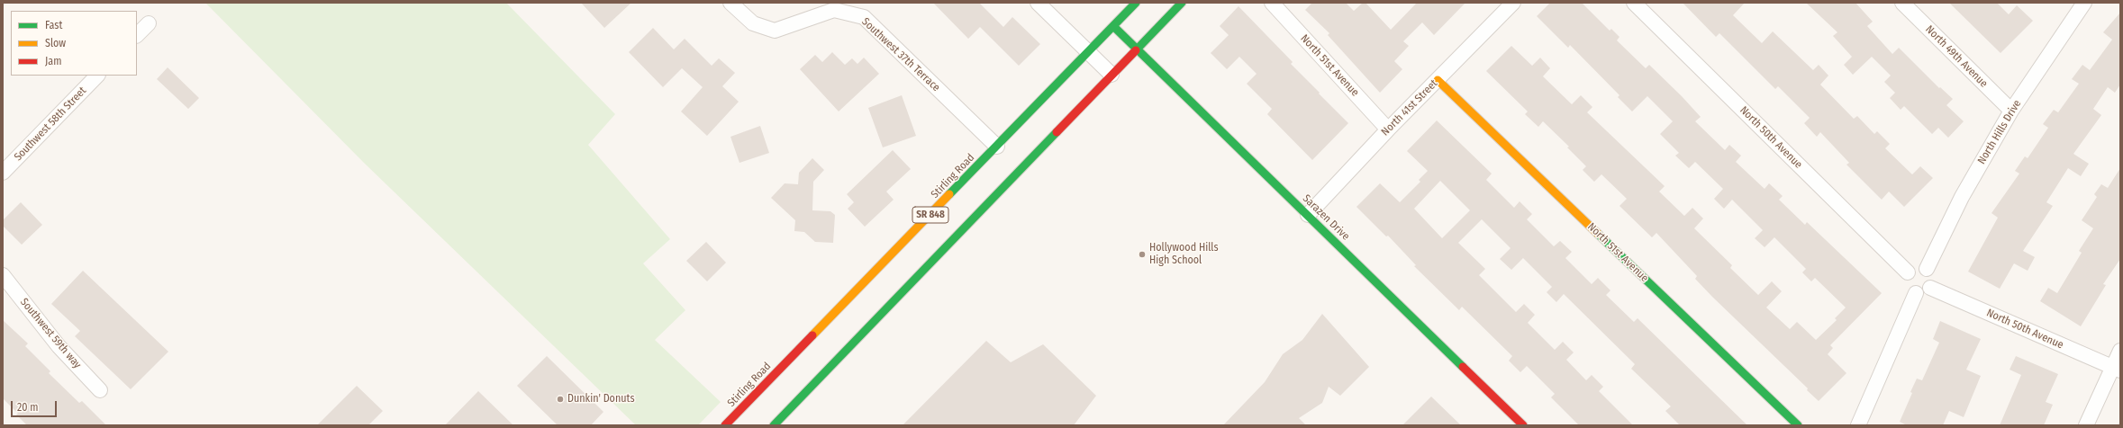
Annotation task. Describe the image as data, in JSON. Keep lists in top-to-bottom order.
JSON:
{
  "streets": {
    "main road": [
      "North 51st Avenue",
      "Stirling Road",
      "SR 848",
      "Sarazen Drive"
    ],
    "street": [
      "Southwest 37th Terrace",
      "North 49th Avenue",
      "North 41st Street",
      "Southwest 58th Street",
      "North Hills Drive",
      "North 50th Avenue",
      "Southwest 59th way"
    ]
  },
  "crossings": [
    ["Southwest 37th Terrace", "Stirling Road"],
    ["North 49th Avenue", "North Hills Drive"],
    ["North 51st Avenue", "North 41st Street"],
    ["North 41st Street", "Sarazen Drive"],
    ["North Hills Drive", "North 50th Avenue"],
    ["Stirling Road", "Sarazen Drive"],
    ["SR 848", "Sarazen Drive"]
  ],
  "places": ["Hollywood Hills High School", "Dunkin' Donuts"],
  "legend": ["Fast", "Slow", "Jam"],
  "scale_bar": "20 m"
}
